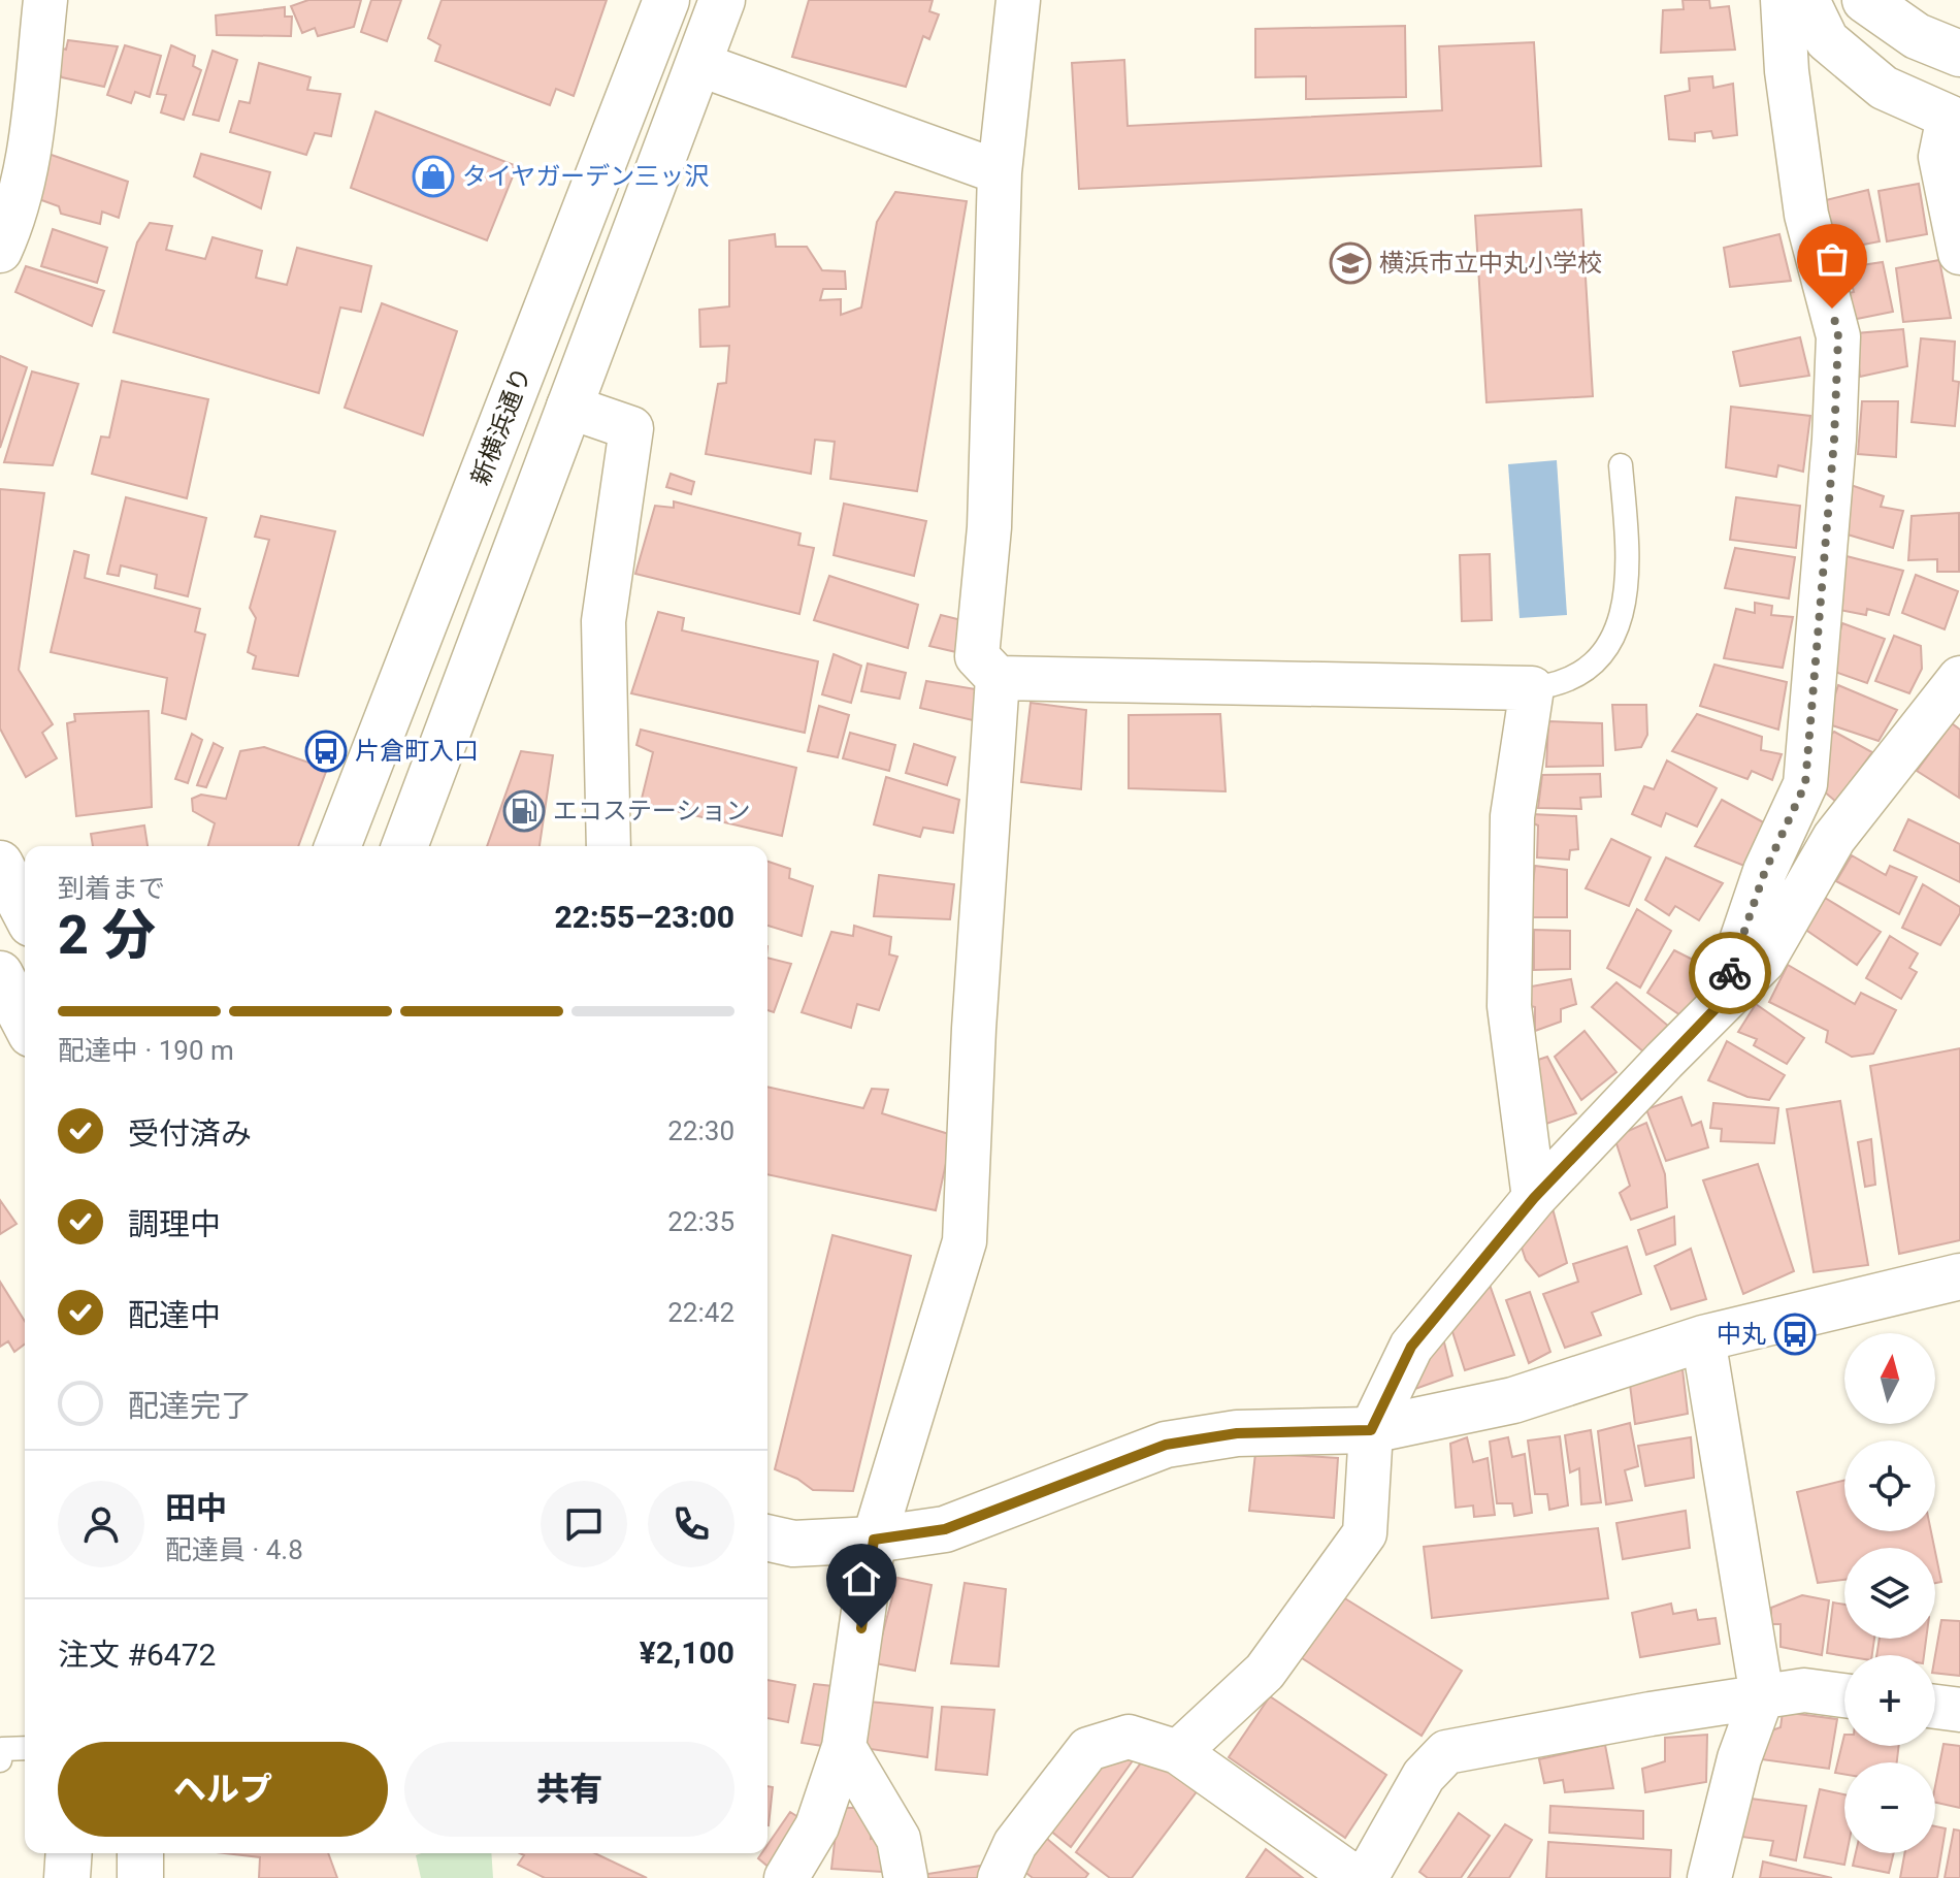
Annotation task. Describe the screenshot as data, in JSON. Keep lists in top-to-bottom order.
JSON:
{
  "streets": {
    "main road": ["新横浜通り"]
  },
  "places": {
    "shop": ["タイヤガーデン三ッ沢"],
    "school or university": ["横浜市立中丸小学校"],
    "bus stop": ["片倉町入口", "中丸"],
    "fuel station": ["エコステーション"]
  },
  "north": "top",
  "page": {
    "heading": ["2 分", "到着まで", "22:55–23:00"],
    "panel": [
      "田中",
      "配達員 · 4.8",
      "注文 #6472",
      "¥2,100"
    ],
    "bar": "配達中 · 190 m",
    "list": [
      ["受付済み", "22:30"],
      ["調理中", "22:35"],
      ["配達中", "22:42"],
      "配達完了"
    ],
    "map_buttons": ["+", "−"],
    "buttons": ["ヘルプ", "共有"]
  }
}
